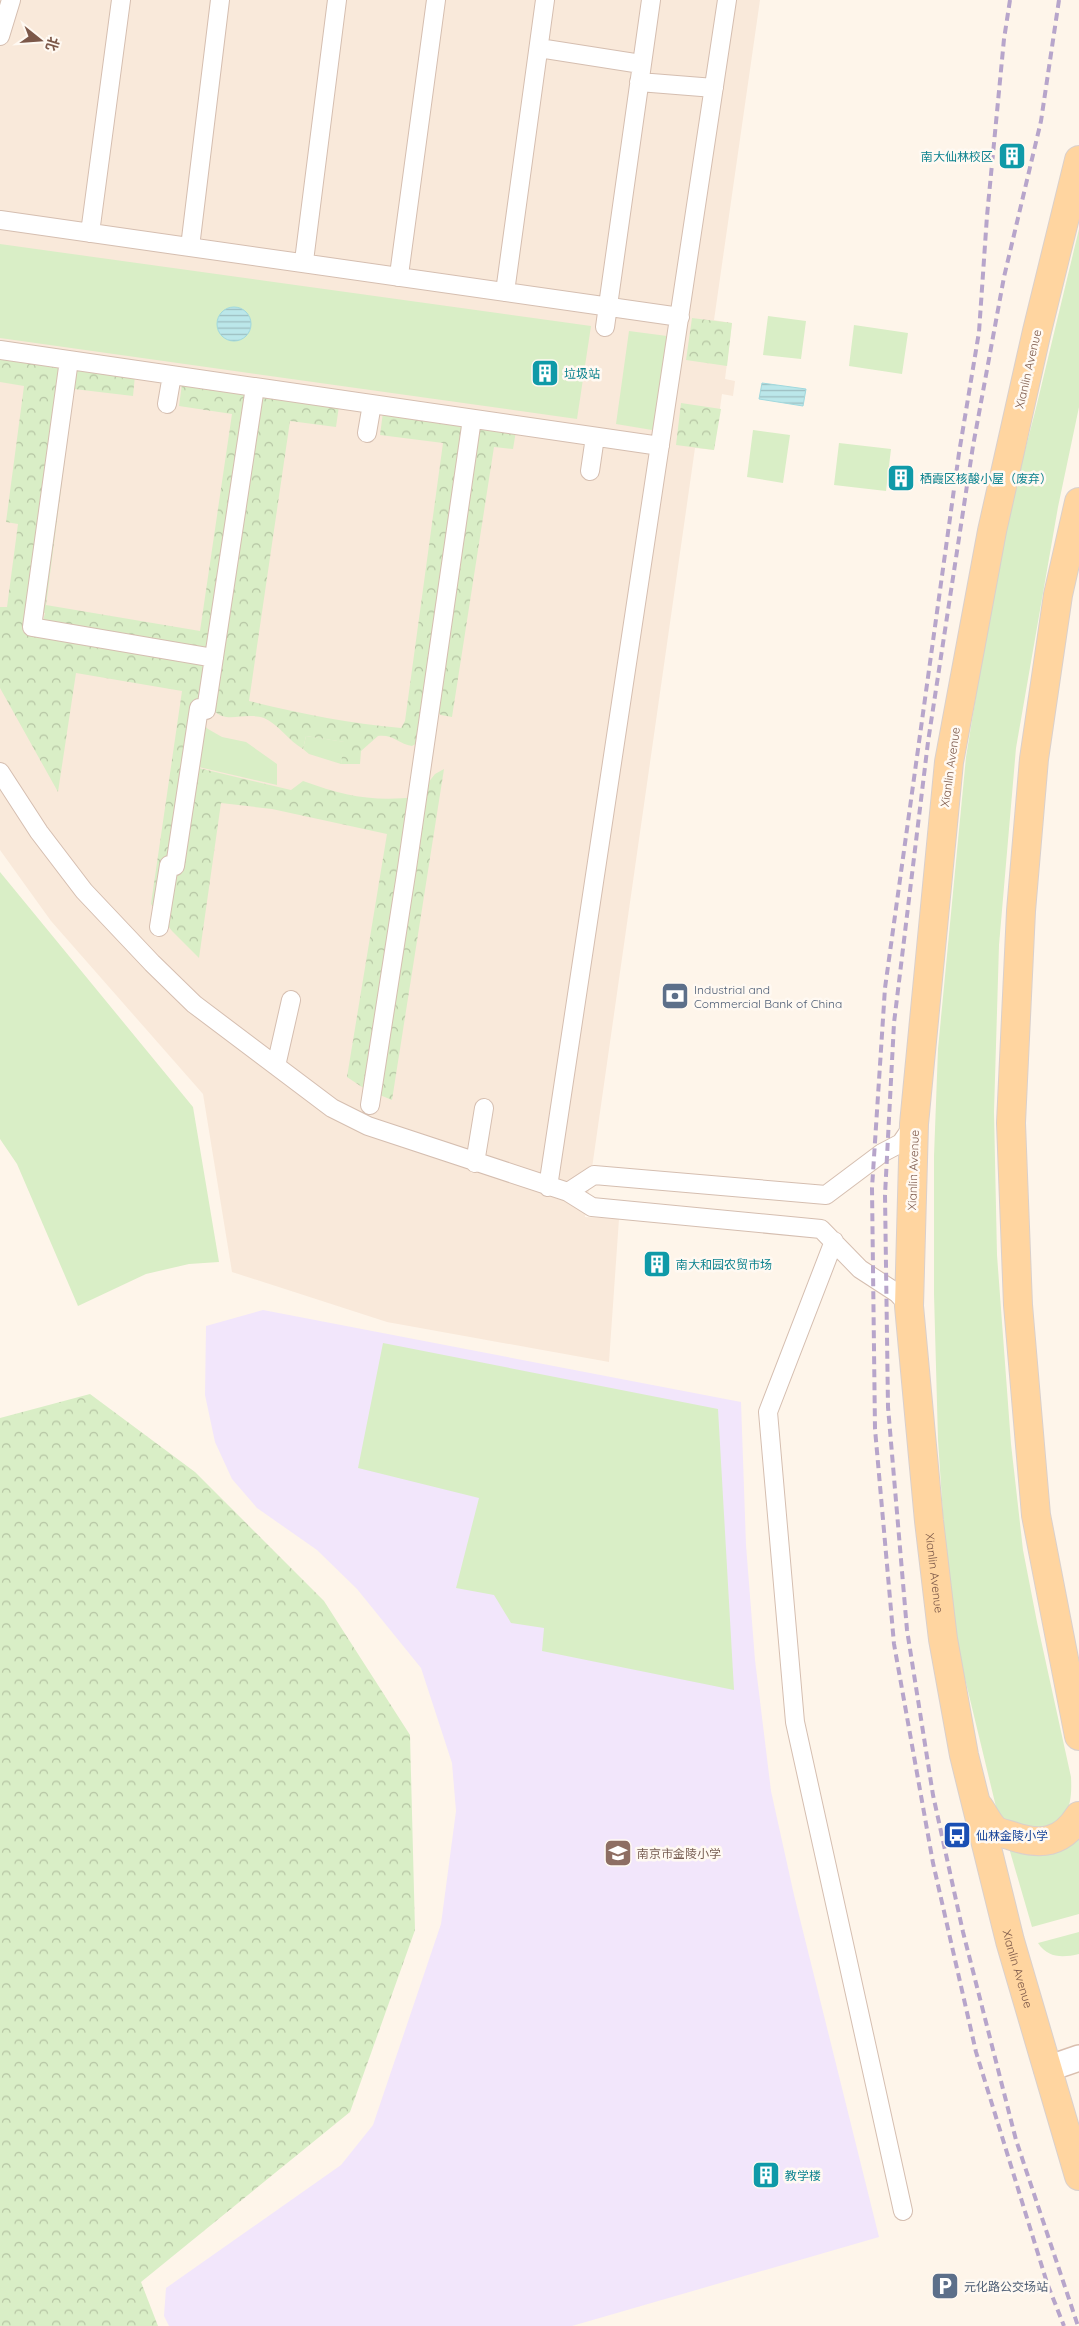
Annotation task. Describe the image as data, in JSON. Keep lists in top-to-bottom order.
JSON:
{
  "streets": {
    "main road": ["Xianlin Avenue"]
  },
  "places": {
    "building": [
      "南大仙林校区",
      "垃圾站",
      "栖霞区核酸小屋（废弃）",
      "南大和园农贸市场",
      "教学楼"
    ],
    "bank": ["Industrial and Commercial Bank of China"],
    "bus stop": ["仙林金陵小学"],
    "school or university": ["南京市金陵小学"],
    "parking": ["元化路公交场站"]
  },
  "north": "right"
}
